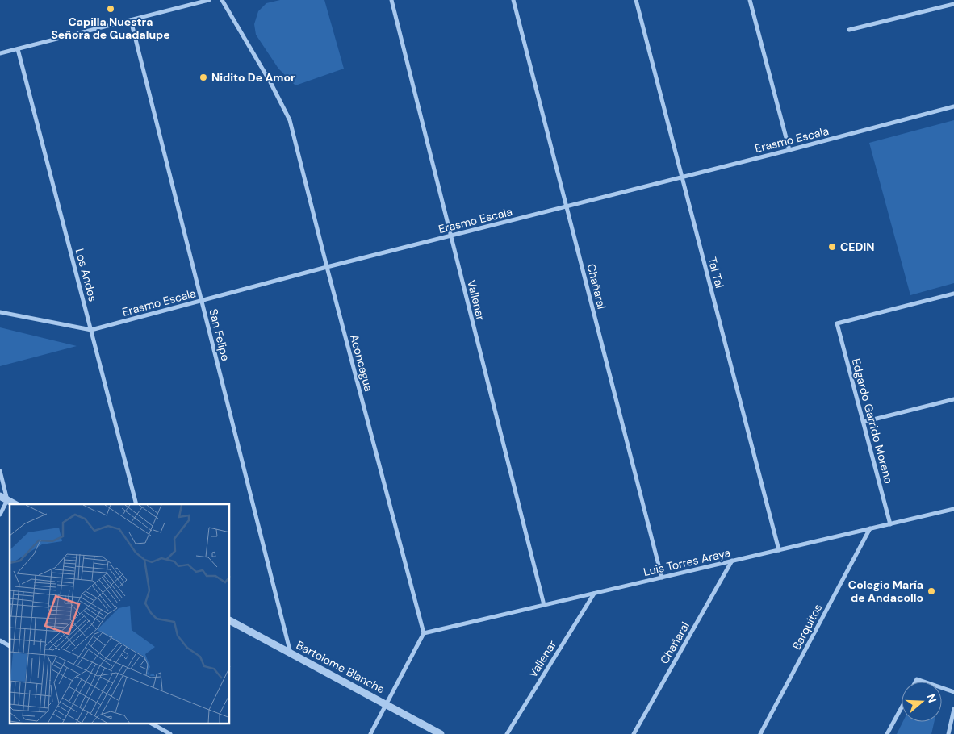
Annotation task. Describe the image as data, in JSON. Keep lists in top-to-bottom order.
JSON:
{
  "streets": {
    "street": [
      "Erasmo Escala",
      "Tal Tal",
      "Los Andes",
      "Chañaral",
      "Vallenar",
      "San Felipe",
      "Aconcagua",
      "Edgardo Garrido Moreno",
      "Luis Torres Araya",
      "Barquitos",
      "Bartolomé Blanche"
    ]
  },
  "crossings": [
    ["Erasmo Escala", "Tal Tal"],
    ["Erasmo Escala", "Los Andes"],
    ["Erasmo Escala", "Chañaral"],
    ["Erasmo Escala", "Vallenar"],
    ["Erasmo Escala", "San Felipe"],
    ["Erasmo Escala", "Aconcagua"],
    ["Tal Tal", "Luis Torres Araya"],
    ["Chañaral", "Luis Torres Araya"],
    ["Vallenar", "Luis Torres Araya"],
    ["San Felipe", "Bartolomé Blanche"],
    ["Aconcagua", "Luis Torres Araya"],
    ["Edgardo Garrido Moreno", "Luis Torres Araya"],
    ["Luis Torres Araya", "Barquitos"]
  ],
  "places": [
    "Capilla Nuestra Señora de Guadalupe",
    "Nidito De Amor",
    "CEDIN",
    "Colegio María de Andacollo"
  ],
  "north": "right"
}
